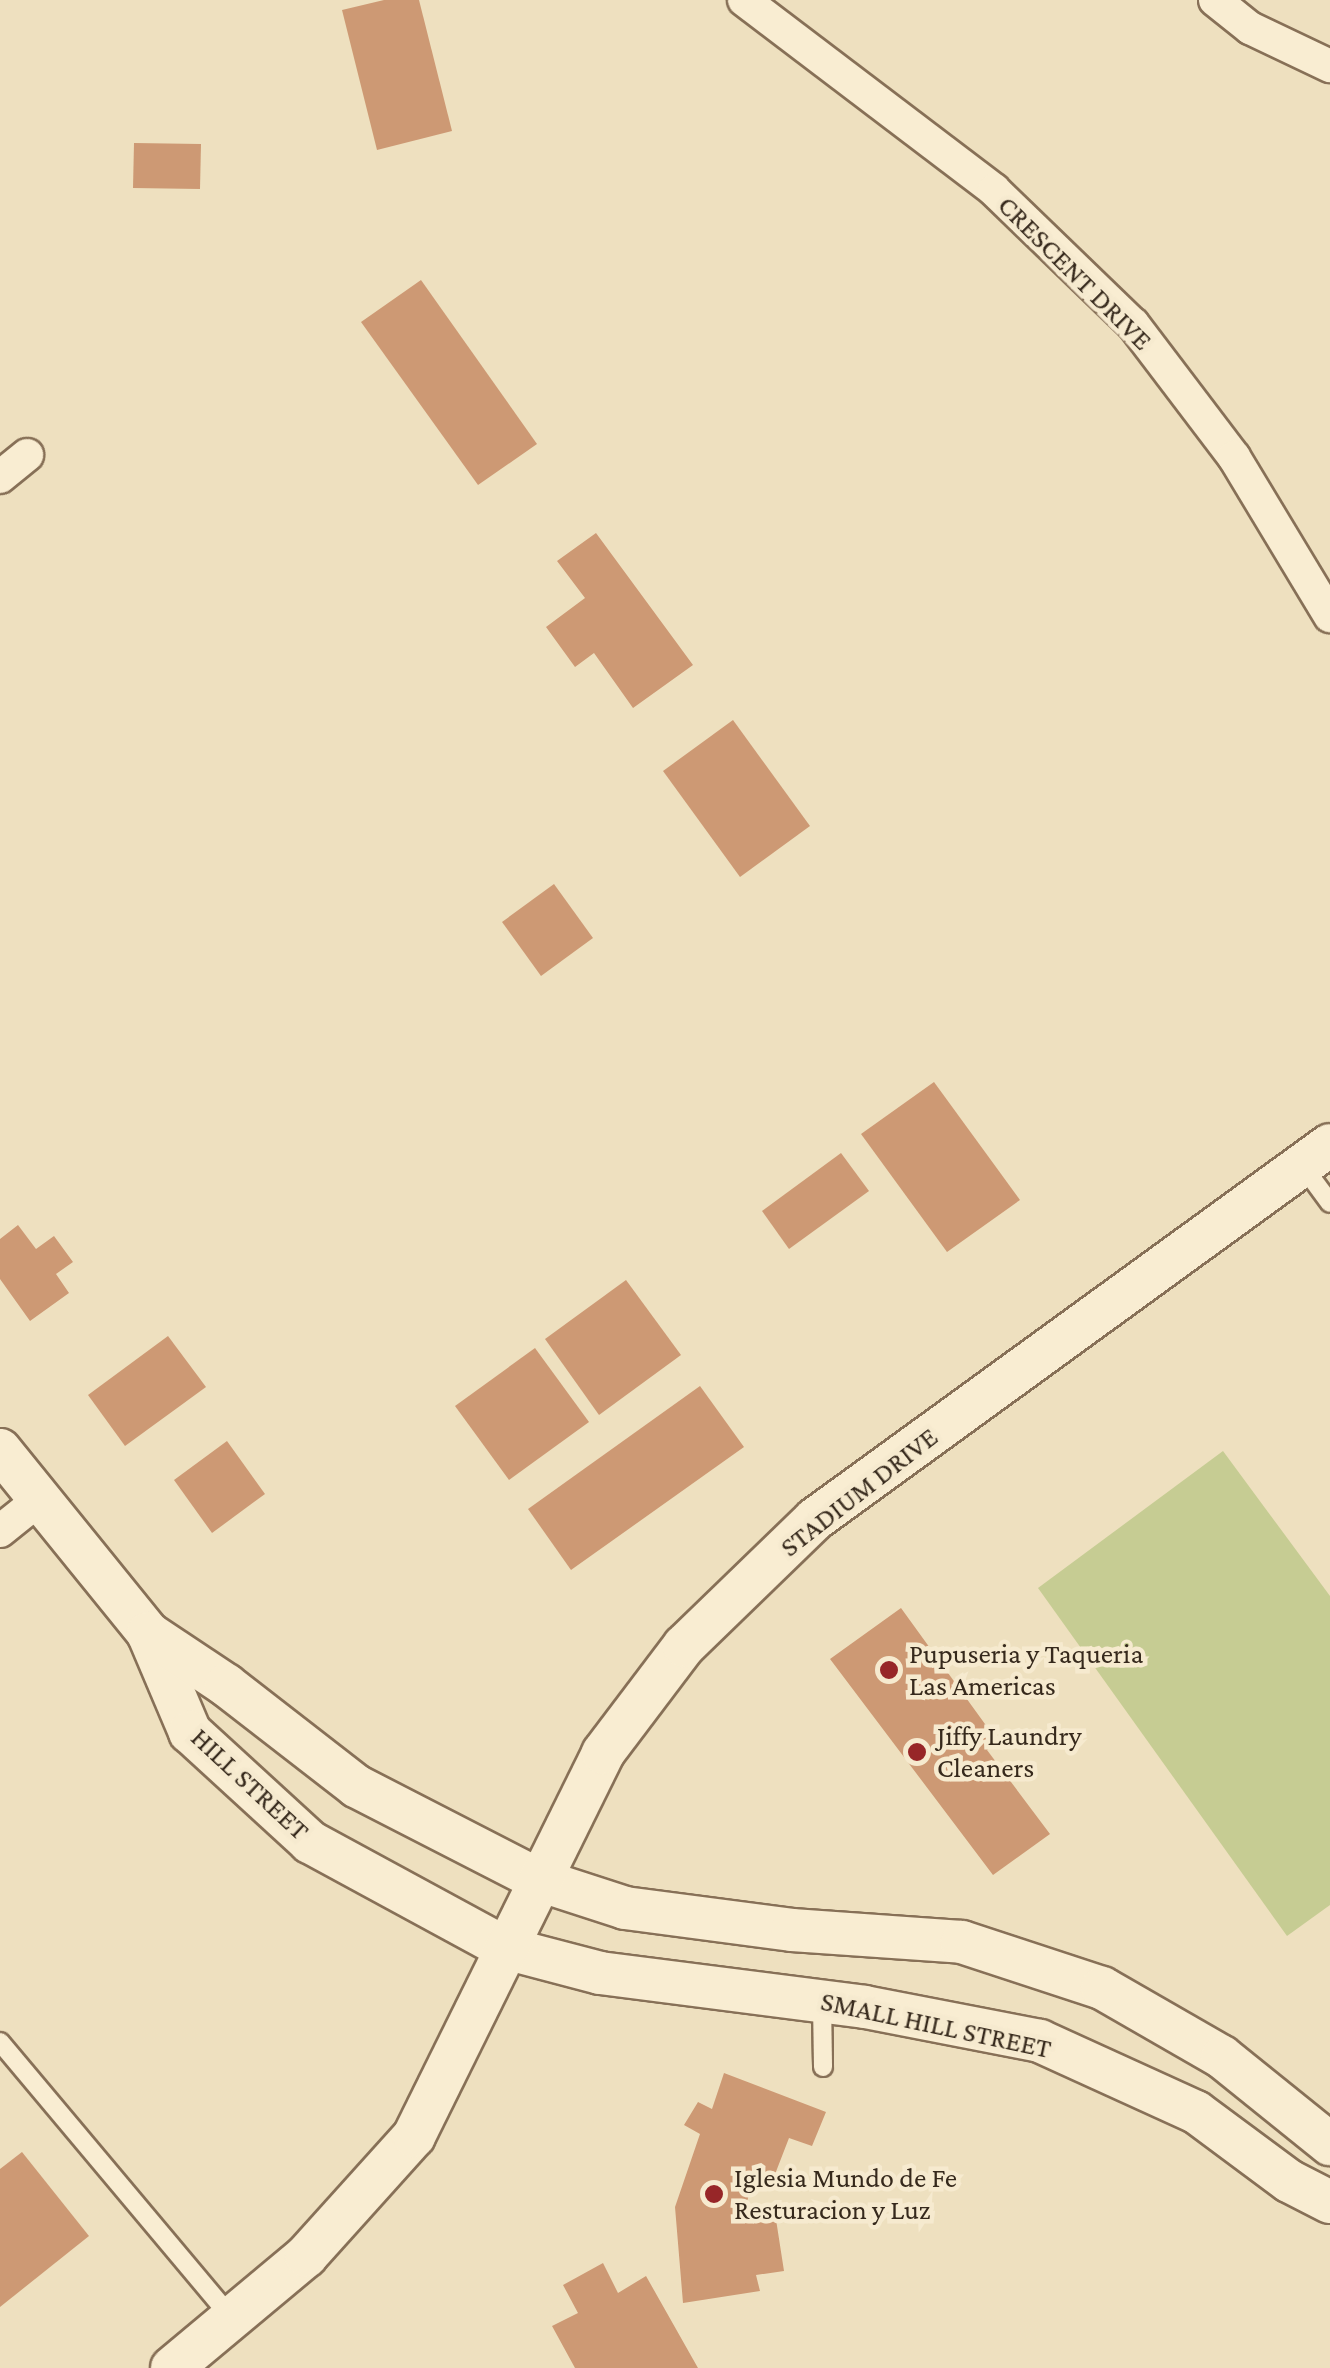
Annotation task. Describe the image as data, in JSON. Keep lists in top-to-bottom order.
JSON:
{
  "streets": {
    "street": [
      "CRESCENT DRIVE",
      "STADIUM DRIVE",
      "HILL STREET",
      "SMALL HILL STREET"
    ]
  },
  "crossings": [
    ["STADIUM DRIVE", "HILL STREET"],
    ["STADIUM DRIVE", "SMALL HILL STREET"],
    ["HILL STREET", "SMALL HILL STREET"]
  ],
  "places": ["Pupuseria y Taqueria Las Americas", "Jiffy Laundry Cleaners", "Iglesia Mundo de Fe Resturacion y Luz"]
}
